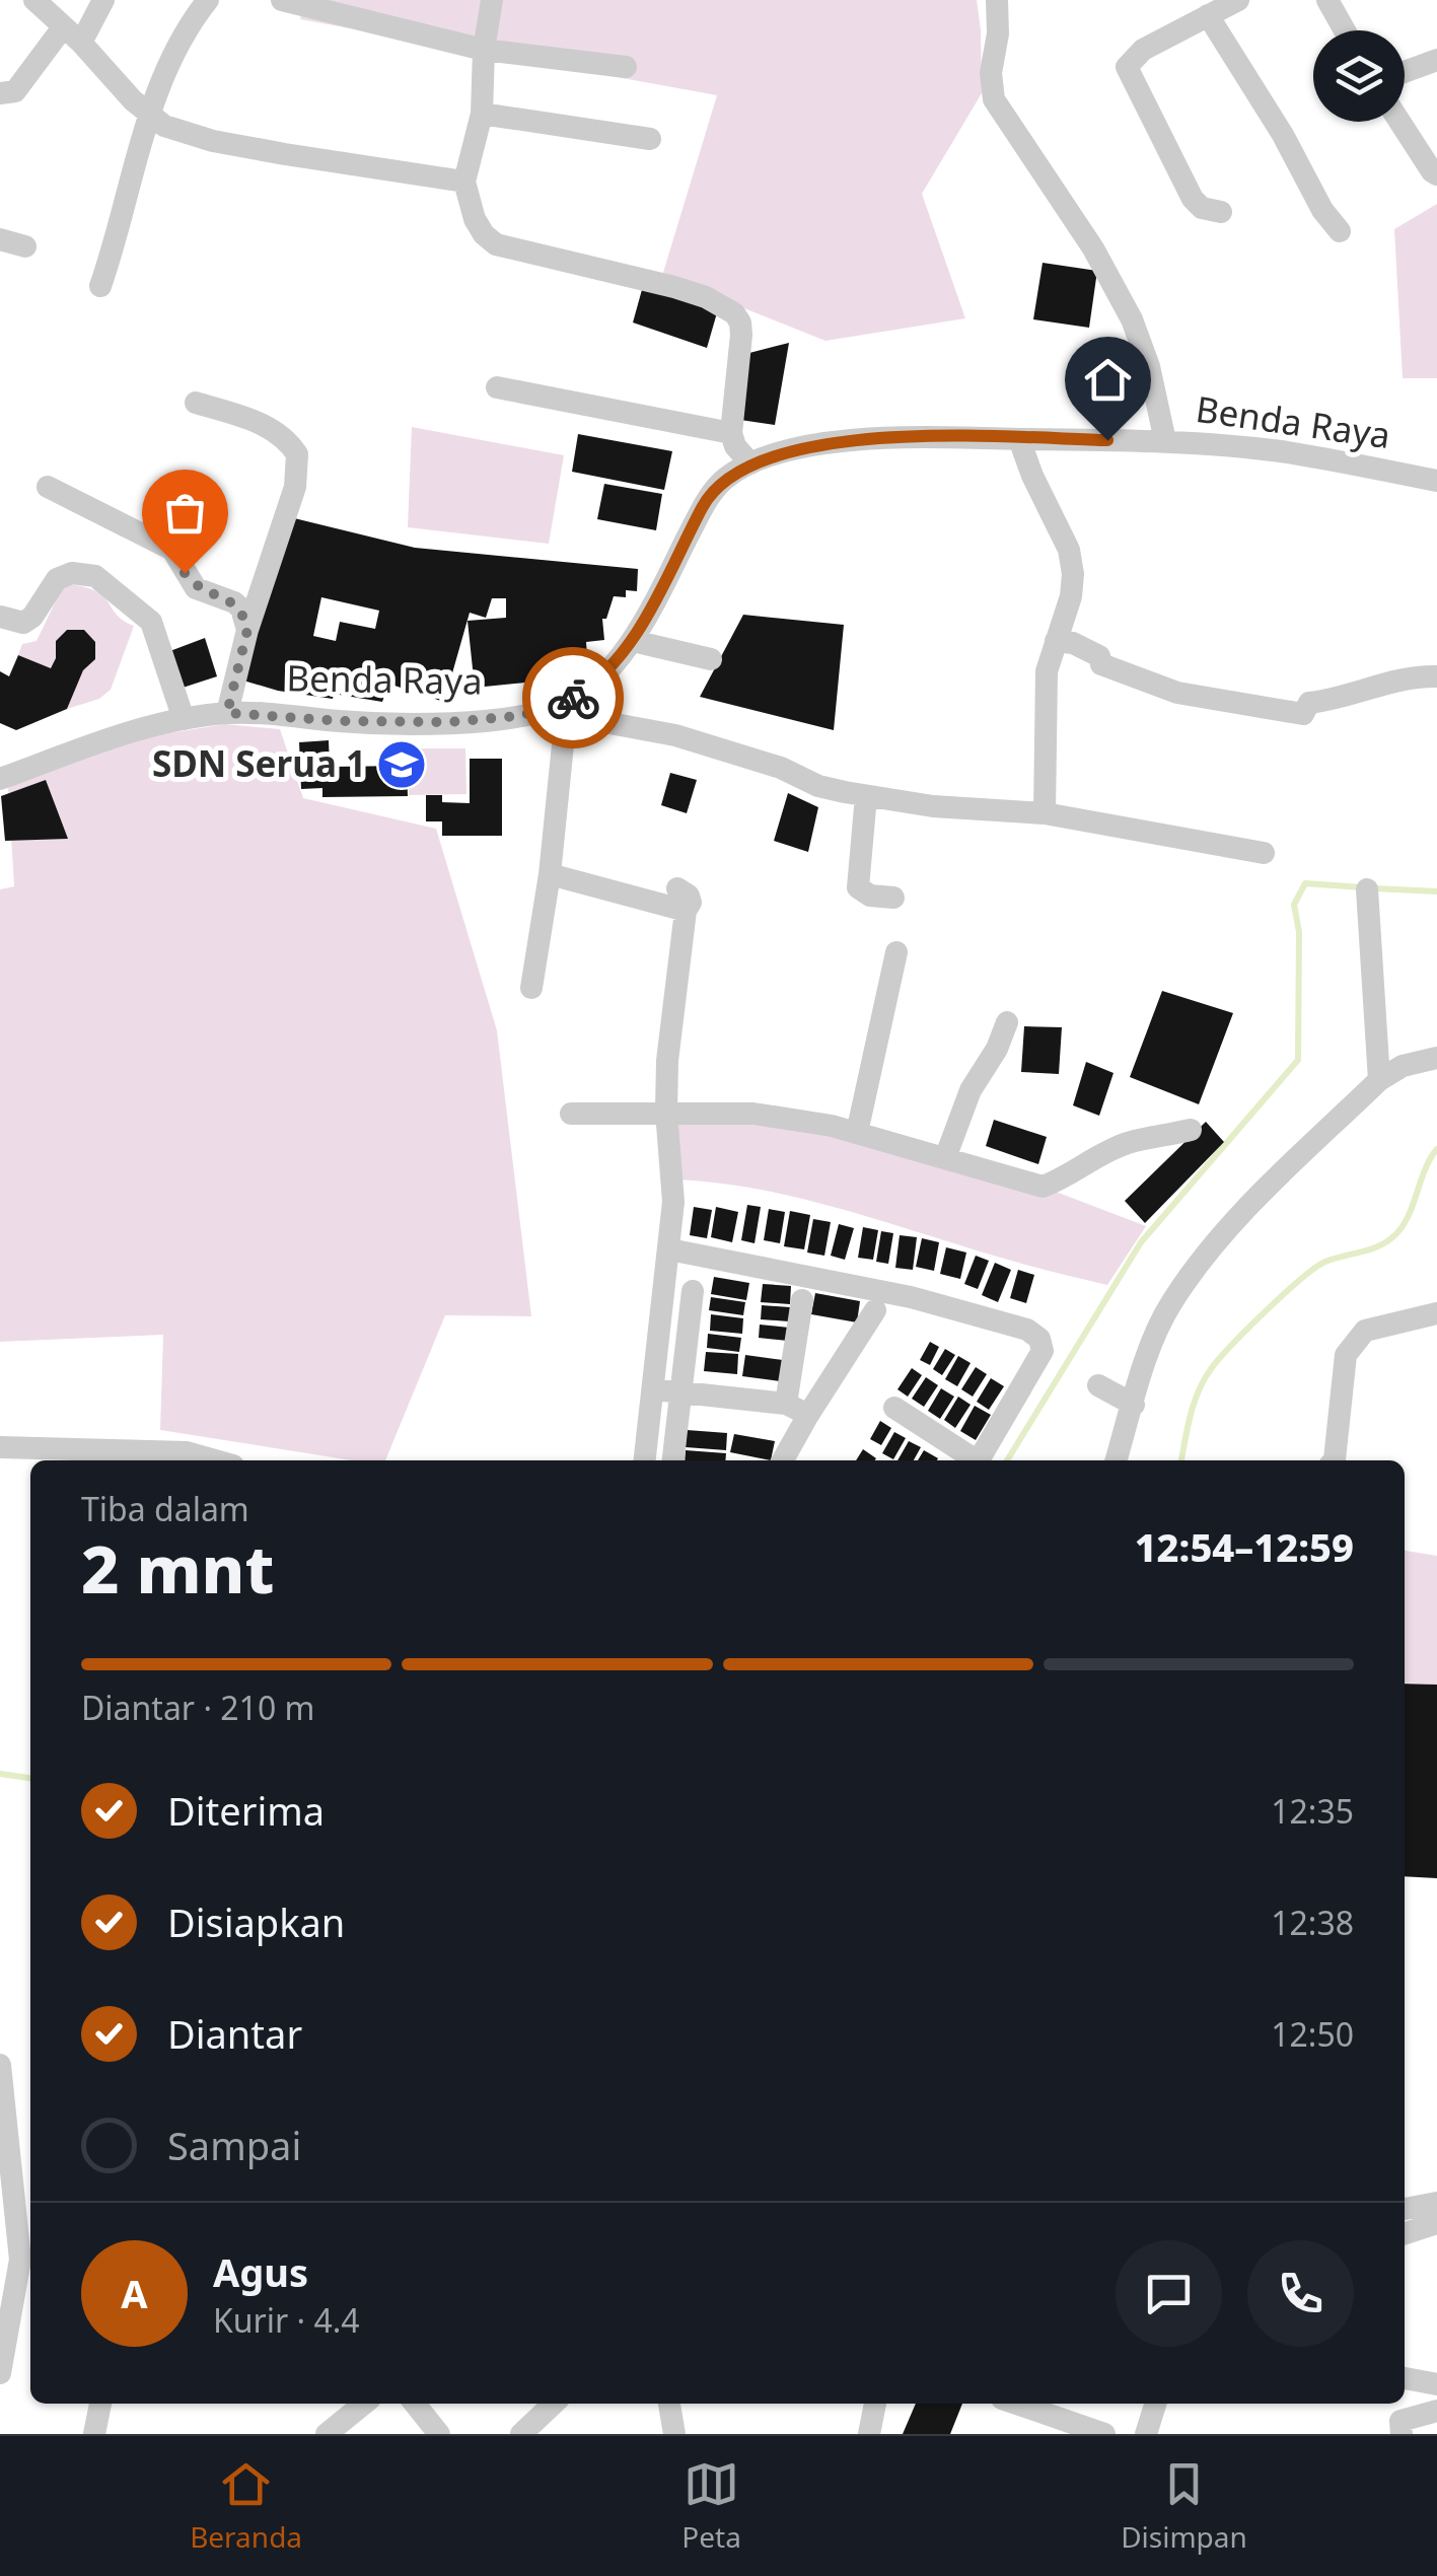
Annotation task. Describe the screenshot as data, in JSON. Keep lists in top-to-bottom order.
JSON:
{
  "streets": {
    "street": ["Benda Raya"]
  },
  "places": {
    "school or university": ["SDN Serua 1"]
  },
  "page": {
    "heading": ["2 mnt", "Tiba dalam", "12:54–12:59"],
    "panel": ["Agus", "Kurir · 4.4"],
    "bar": "Diantar · 210 m",
    "list": [
      ["Diterima", "12:35"],
      ["Disiapkan", "12:38"],
      ["Diantar", "12:50"],
      "Sampai"
    ],
    "round": "A",
    "tabs": ["Beranda", "Peta", "Disimpan"]
  }
}
